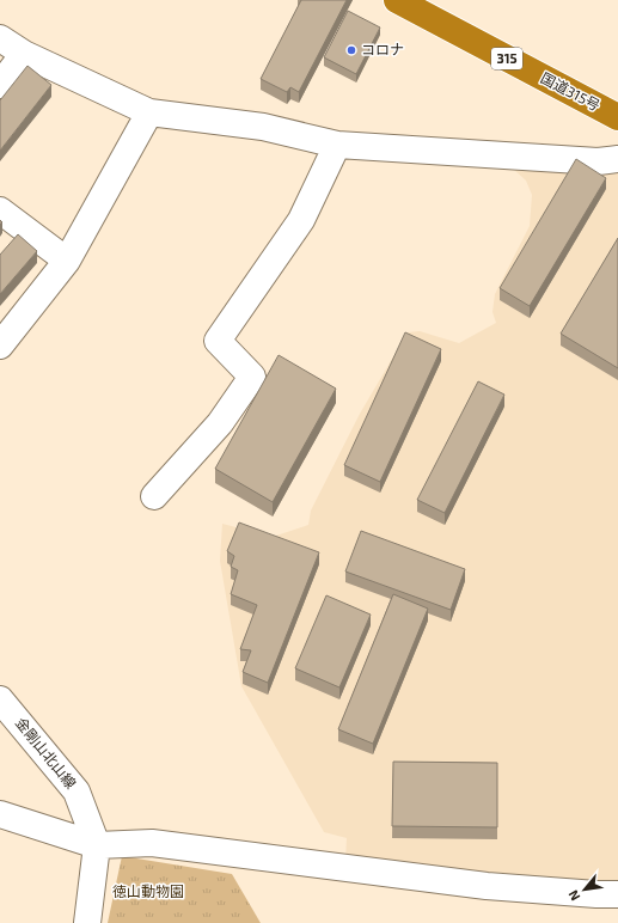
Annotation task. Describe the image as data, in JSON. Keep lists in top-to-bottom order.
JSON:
{
  "streets": {
    "highway": ["315", "国道315号"],
    "street": ["金剛山北山線"]
  },
  "parks": ["徳山動物園"],
  "places": ["コロナ"],
  "north": "bottom left"
}
